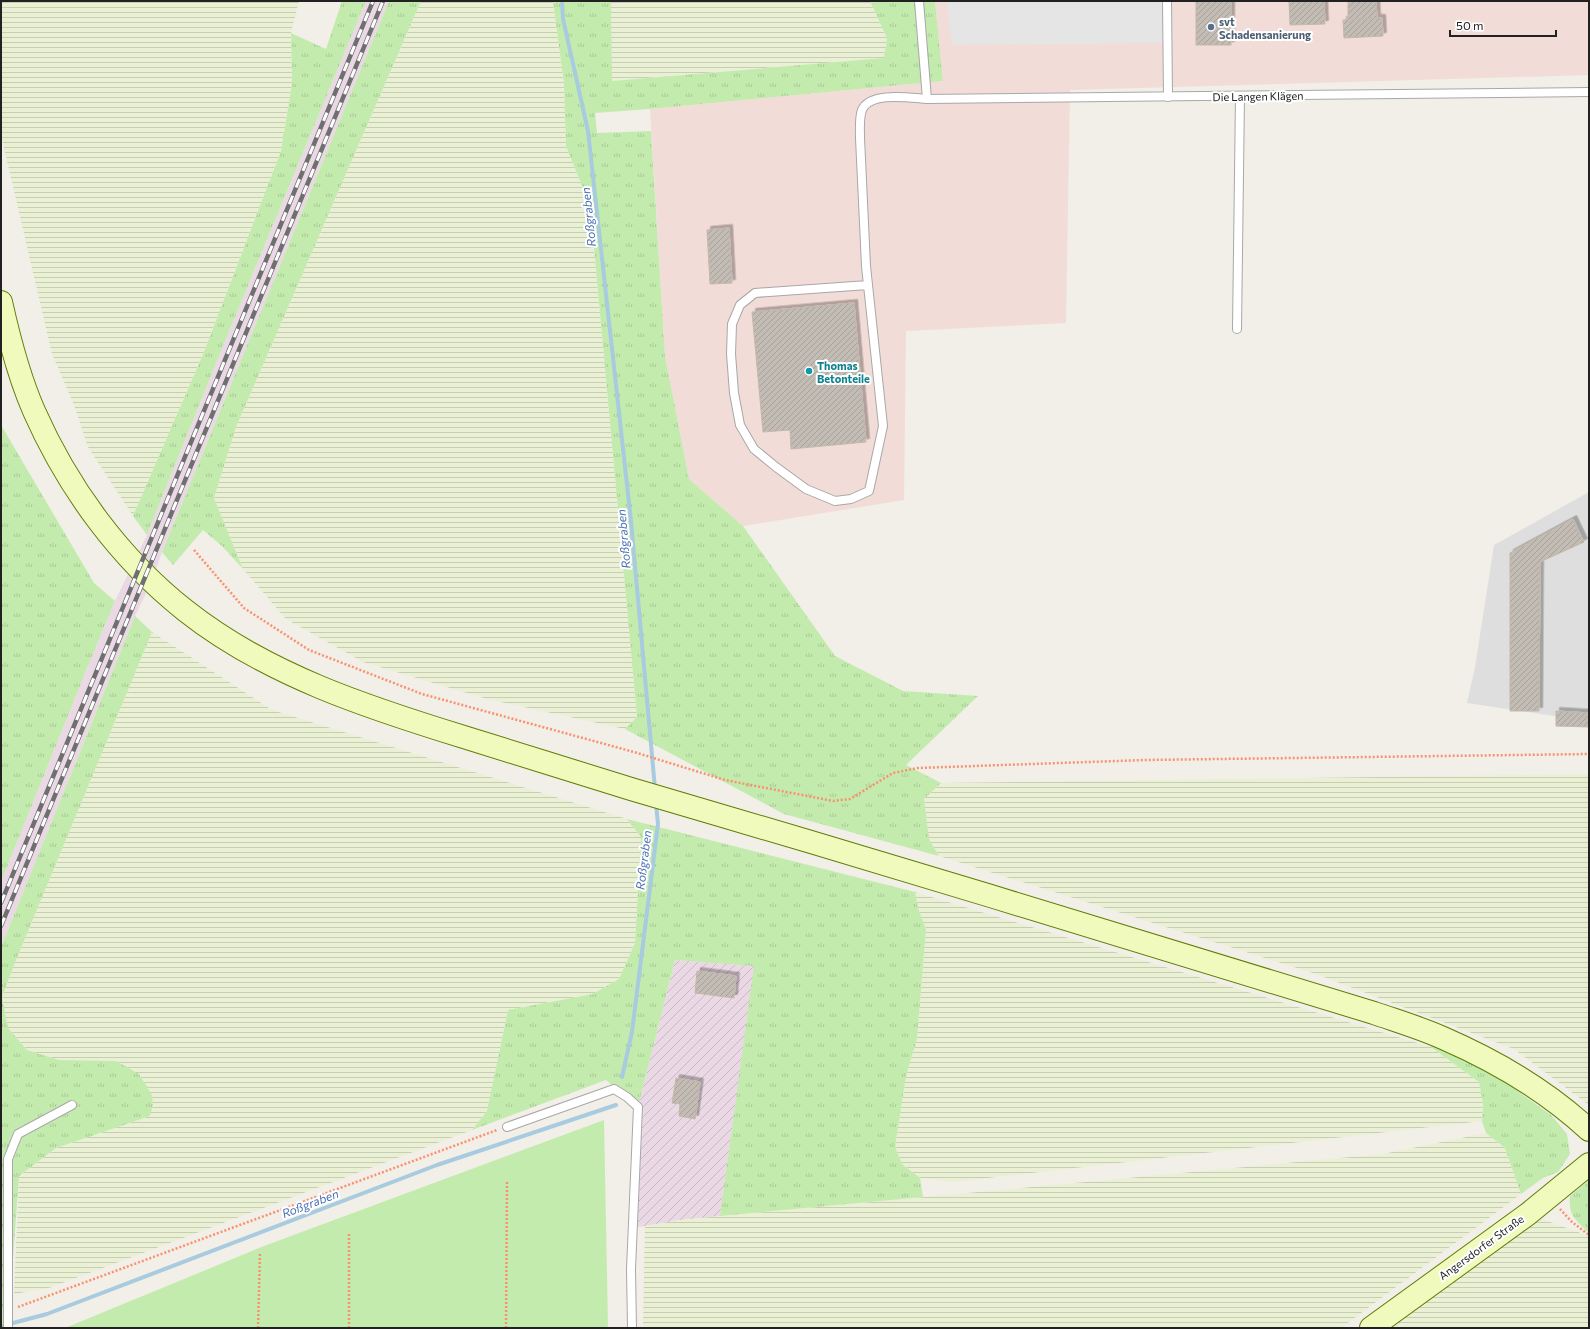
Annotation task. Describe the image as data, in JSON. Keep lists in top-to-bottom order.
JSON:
{
  "streets": {
    "main road": ["Angersdorfer Straße"],
    "lane": ["Die Langen Klägen"]
  },
  "water": ["Roßgraben"],
  "places": ["svt Schadensanierung", "Thomas Betonteile"],
  "scale_bar": "50 m"
}
